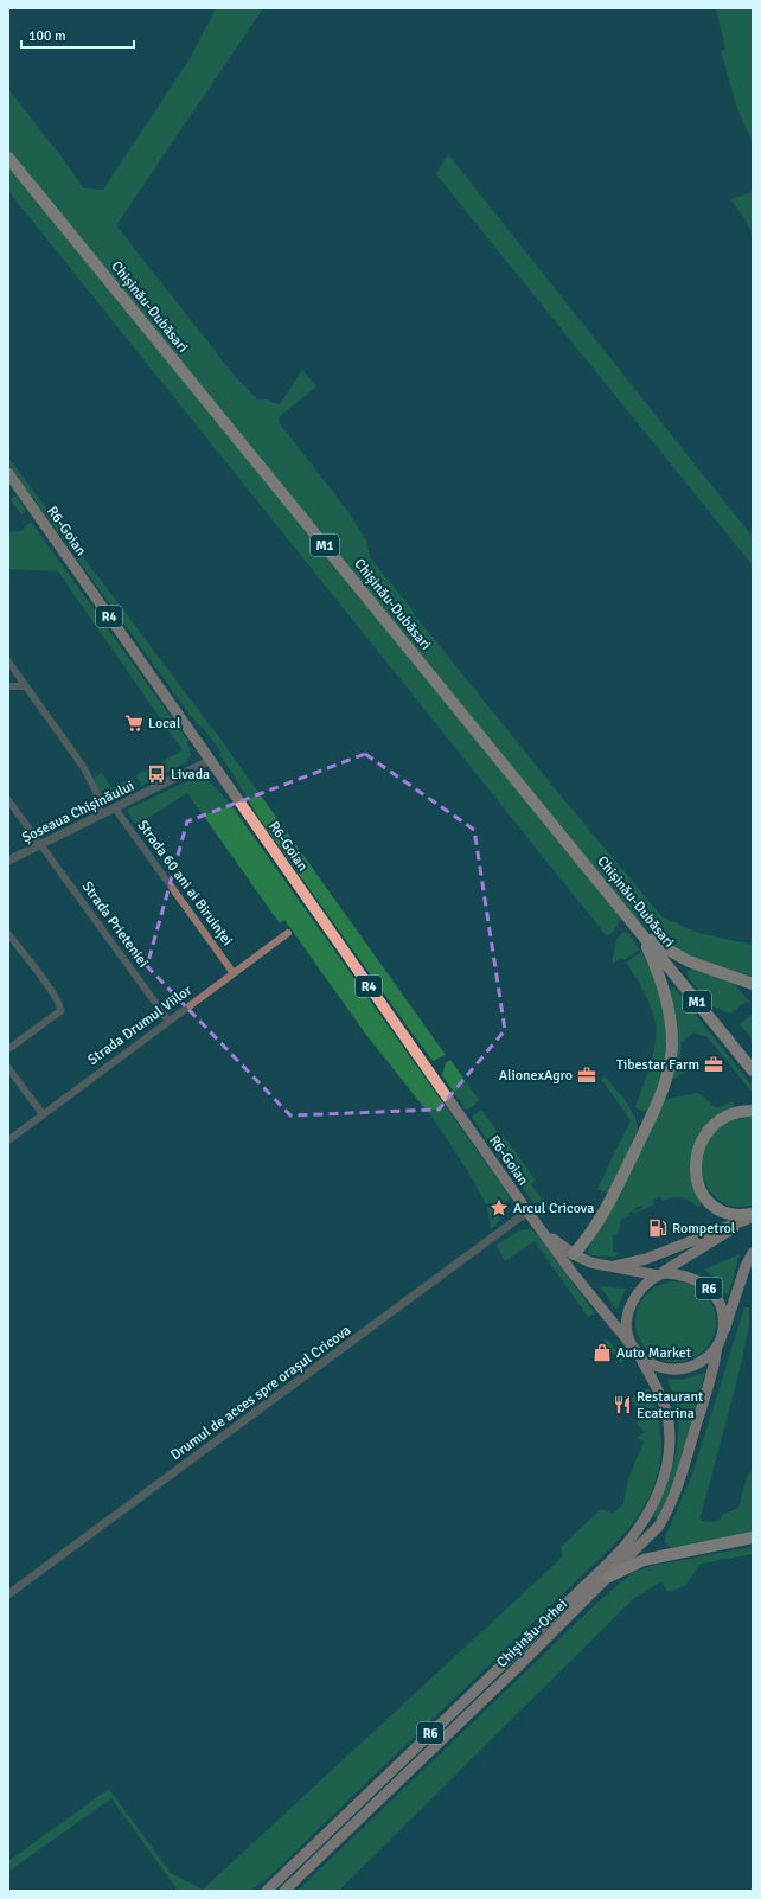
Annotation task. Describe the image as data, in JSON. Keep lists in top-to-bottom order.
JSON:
{
  "streets": {
    "highway": ["Chișinău-Dubăsari", "M1"],
    "main road": [
      "R6-Goian",
      "R4",
      "R6",
      "Chișinău-Orhei"
    ],
    "street": [
      "Șoseaua Chișinăului",
      "Strada 60 ani ai Biruinței",
      "Strada Prieteniei",
      "Strada Drumul Viilor",
      "Drumul de acces spre orașul Cricova"
    ]
  },
  "crossings": [
    ["R6-Goian", "Șoseaua Chișinăului"],
    ["R6-Goian", "R6"],
    ["R6-Goian", "Drumul de acces spre orașul Cricova"],
    ["R6-Goian", "Chișinău-Orhei"],
    ["Șoseaua Chișinăului", "Strada 60 ani ai Biruinței"],
    ["Șoseaua Chișinăului", "Strada Prieteniei"],
    ["Strada 60 ani ai Biruinței", "Strada Drumul Viilor"],
    ["Strada Prieteniei", "Strada Drumul Viilor"],
    ["R6", "Chișinău-Orhei"]
  ],
  "places": {
    "supermarket": ["Local"],
    "bus stop": ["Livada"],
    "office": ["Tibestar Farm", "AlionexAgro"],
    "place": ["Arcul Cricova"],
    "fuel station": ["Rompetrol"],
    "shop": ["Auto Market"],
    "restaurant": ["Restaurant Ecaterina"]
  },
  "scale_bar": "100 m"
}
